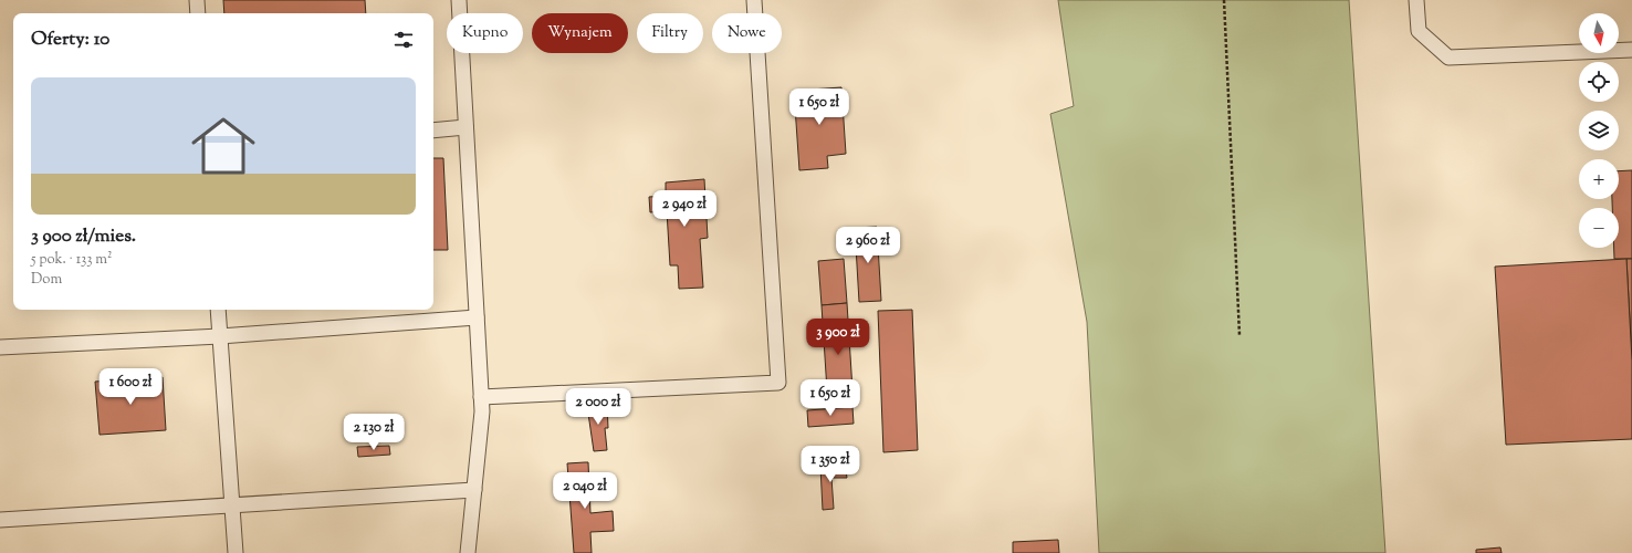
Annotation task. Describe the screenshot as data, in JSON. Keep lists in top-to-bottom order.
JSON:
{
  "north": "bottom",
  "page": {
    "map_buttons": ["+", "−"],
    "chip": [
      "Kupno",
      "Wynajem",
      "Filtry",
      "Nowe"
    ],
    "heading": "Oferty: 10",
    "list": [
      {
        "name": "3 900 zł/mies.",
        "note": "5 pok. · 133 m² · Dom"
      }
    ],
    "price": [
      "1 650 zł",
      "2 940 zł",
      "2 960 zł",
      "3 900 zł",
      "1 600 zł",
      "1 650 zł",
      "2 000 zł",
      "2 130 zł",
      "1 350 zł",
      "2 040 zł"
    ]
  }
}
